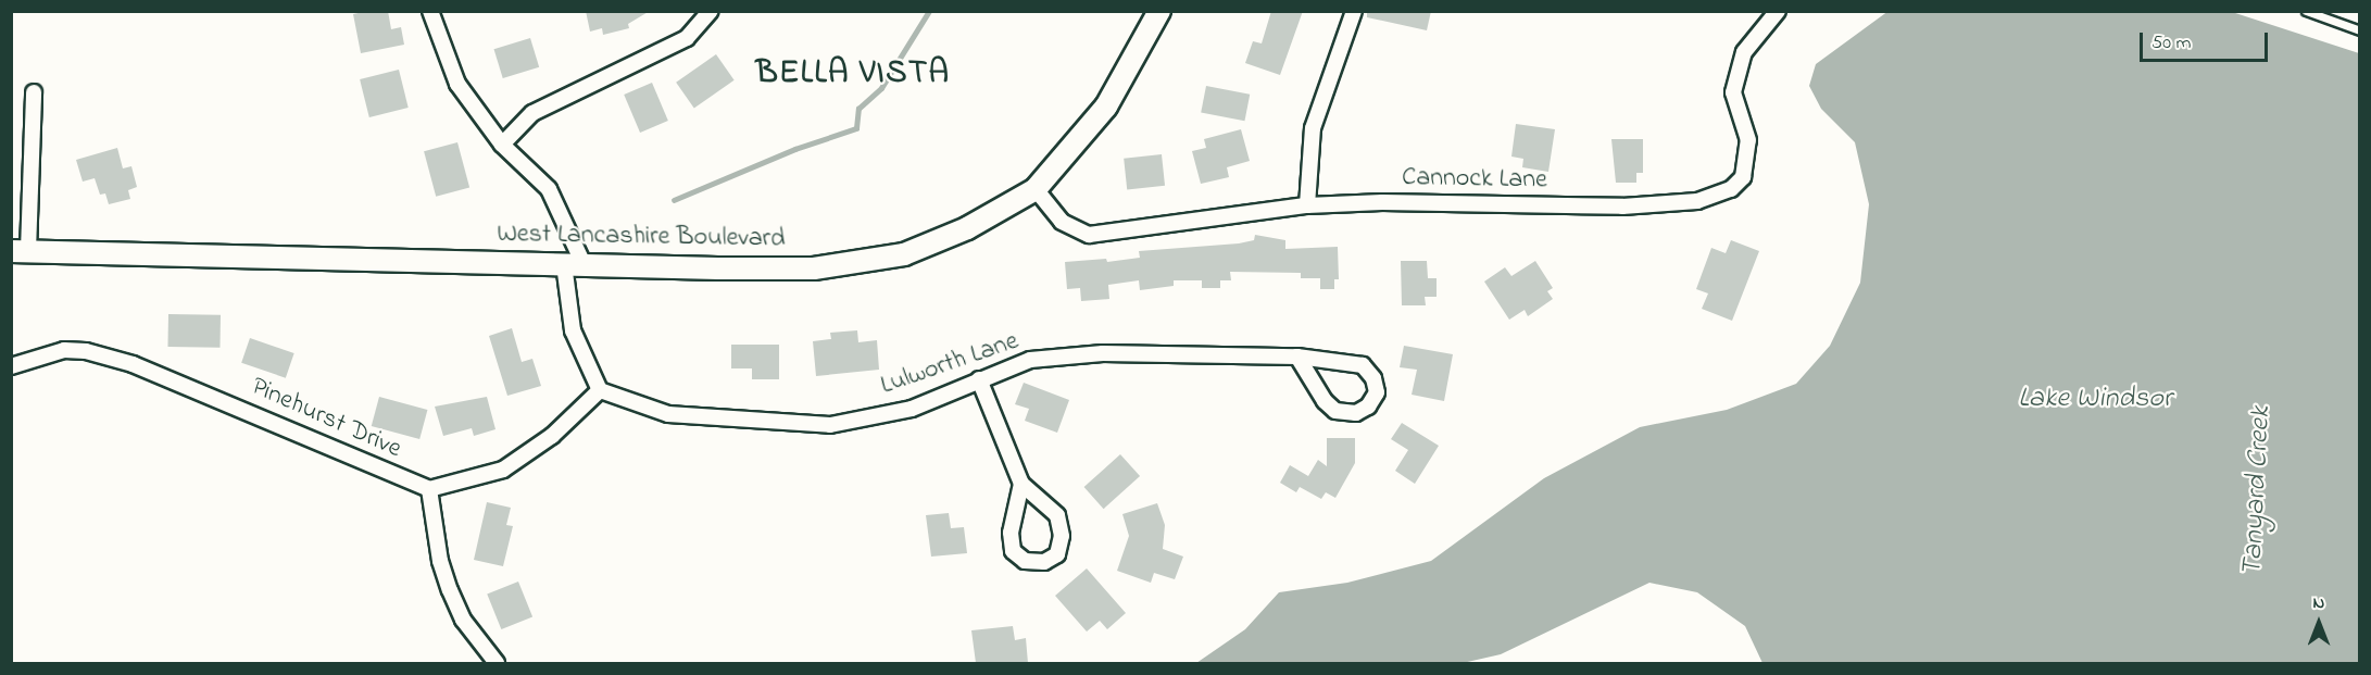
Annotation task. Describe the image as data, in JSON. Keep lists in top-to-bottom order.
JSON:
{
  "streets": {
    "main road": ["West Lancashire Boulevard"],
    "street": ["Cannock Lane", "Lulworth Lane", "Pinehurst Drive"]
  },
  "crossings": [
    ["Cannock Lane", "West Lancashire Boulevard"]
  ],
  "districts": ["BELLA VISTA"],
  "water": ["Lake Windsor", "Tanyard Creek"],
  "scale_bar": "50 m",
  "north": "top"
}
